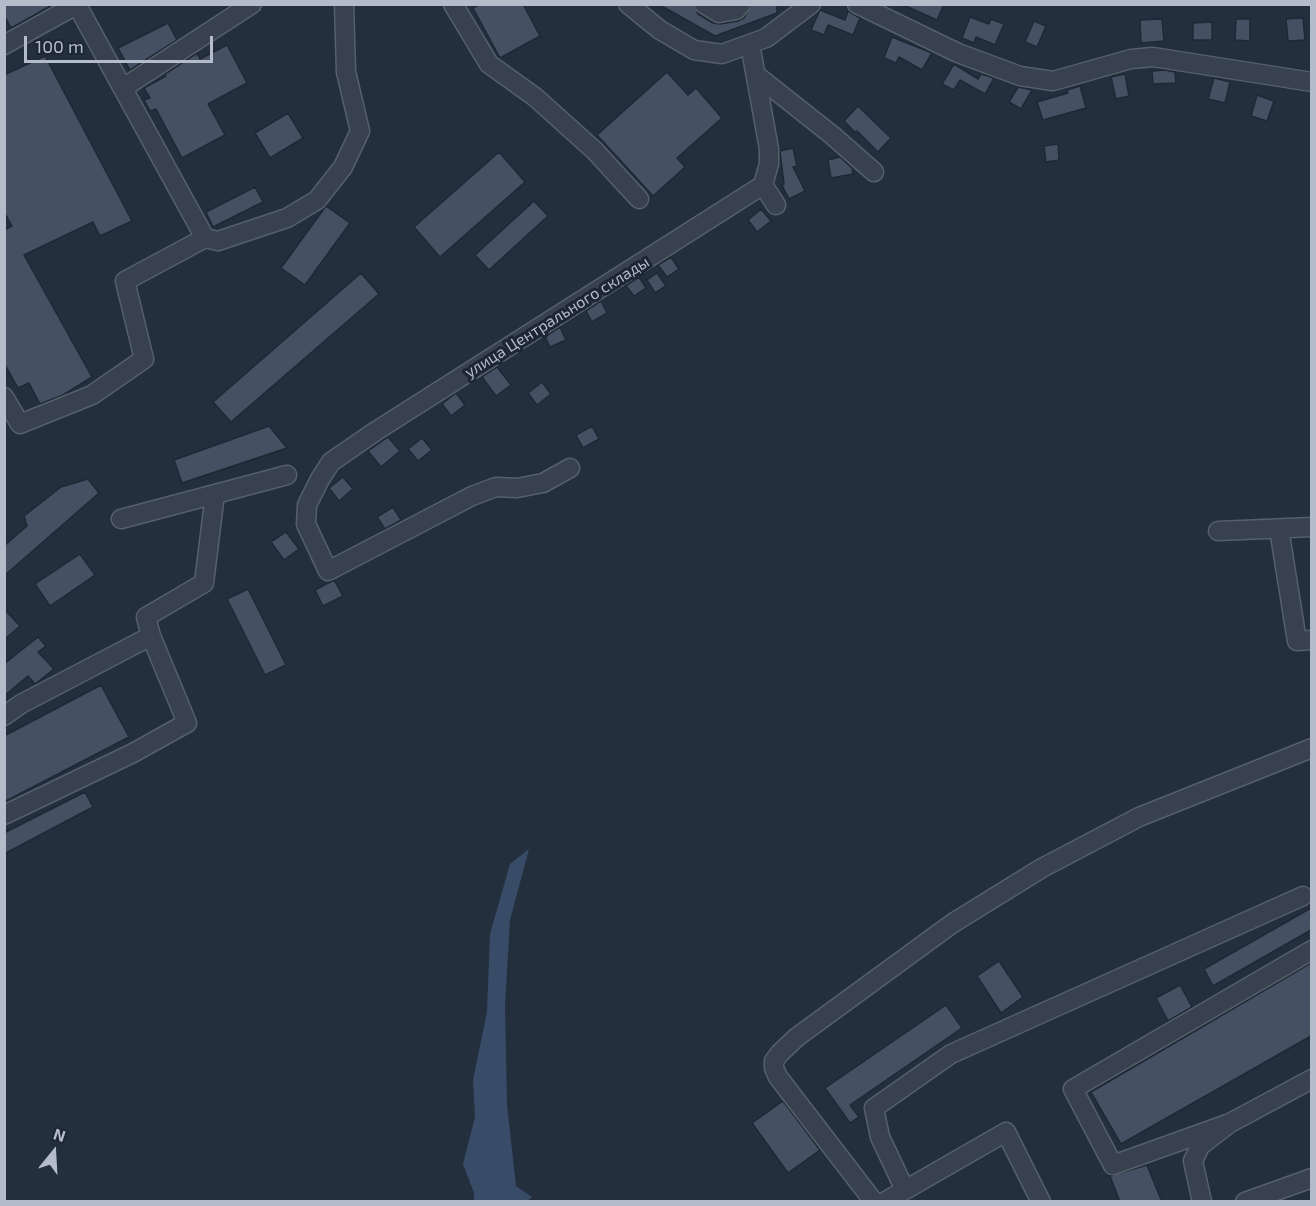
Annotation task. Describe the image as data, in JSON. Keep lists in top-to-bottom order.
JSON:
{
  "streets": {
    "street": ["улица Центрального склады"]
  },
  "scale_bar": "100 m",
  "north": "top"
}
